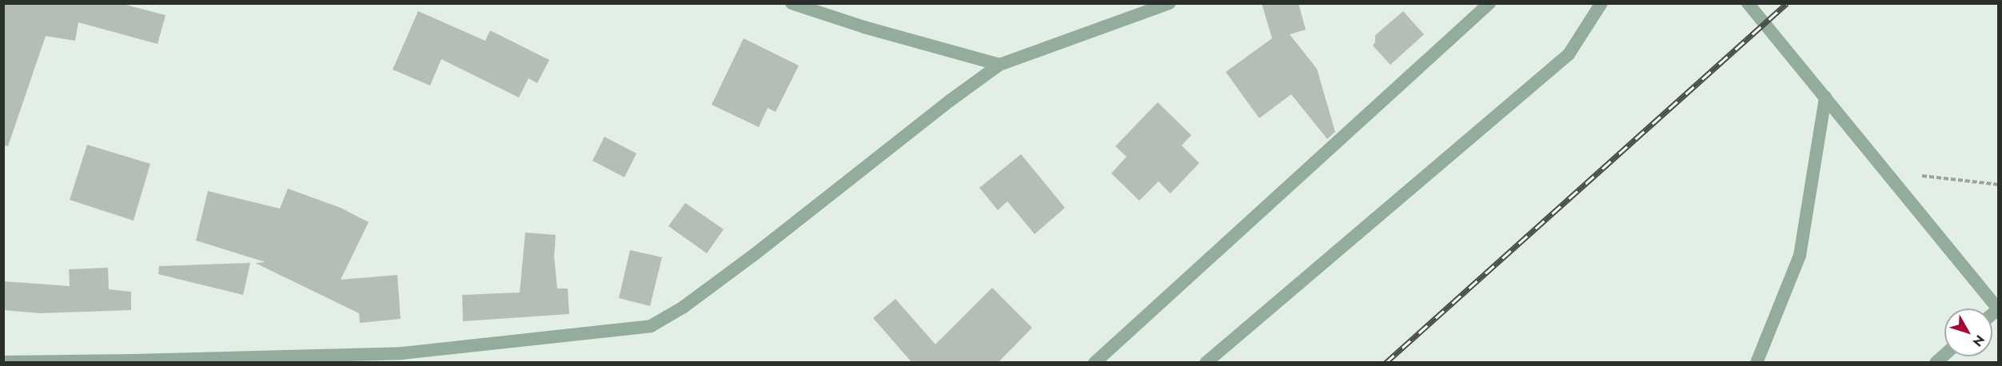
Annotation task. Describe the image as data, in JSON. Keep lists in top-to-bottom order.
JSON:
{
  "north": "bottom right"
}
